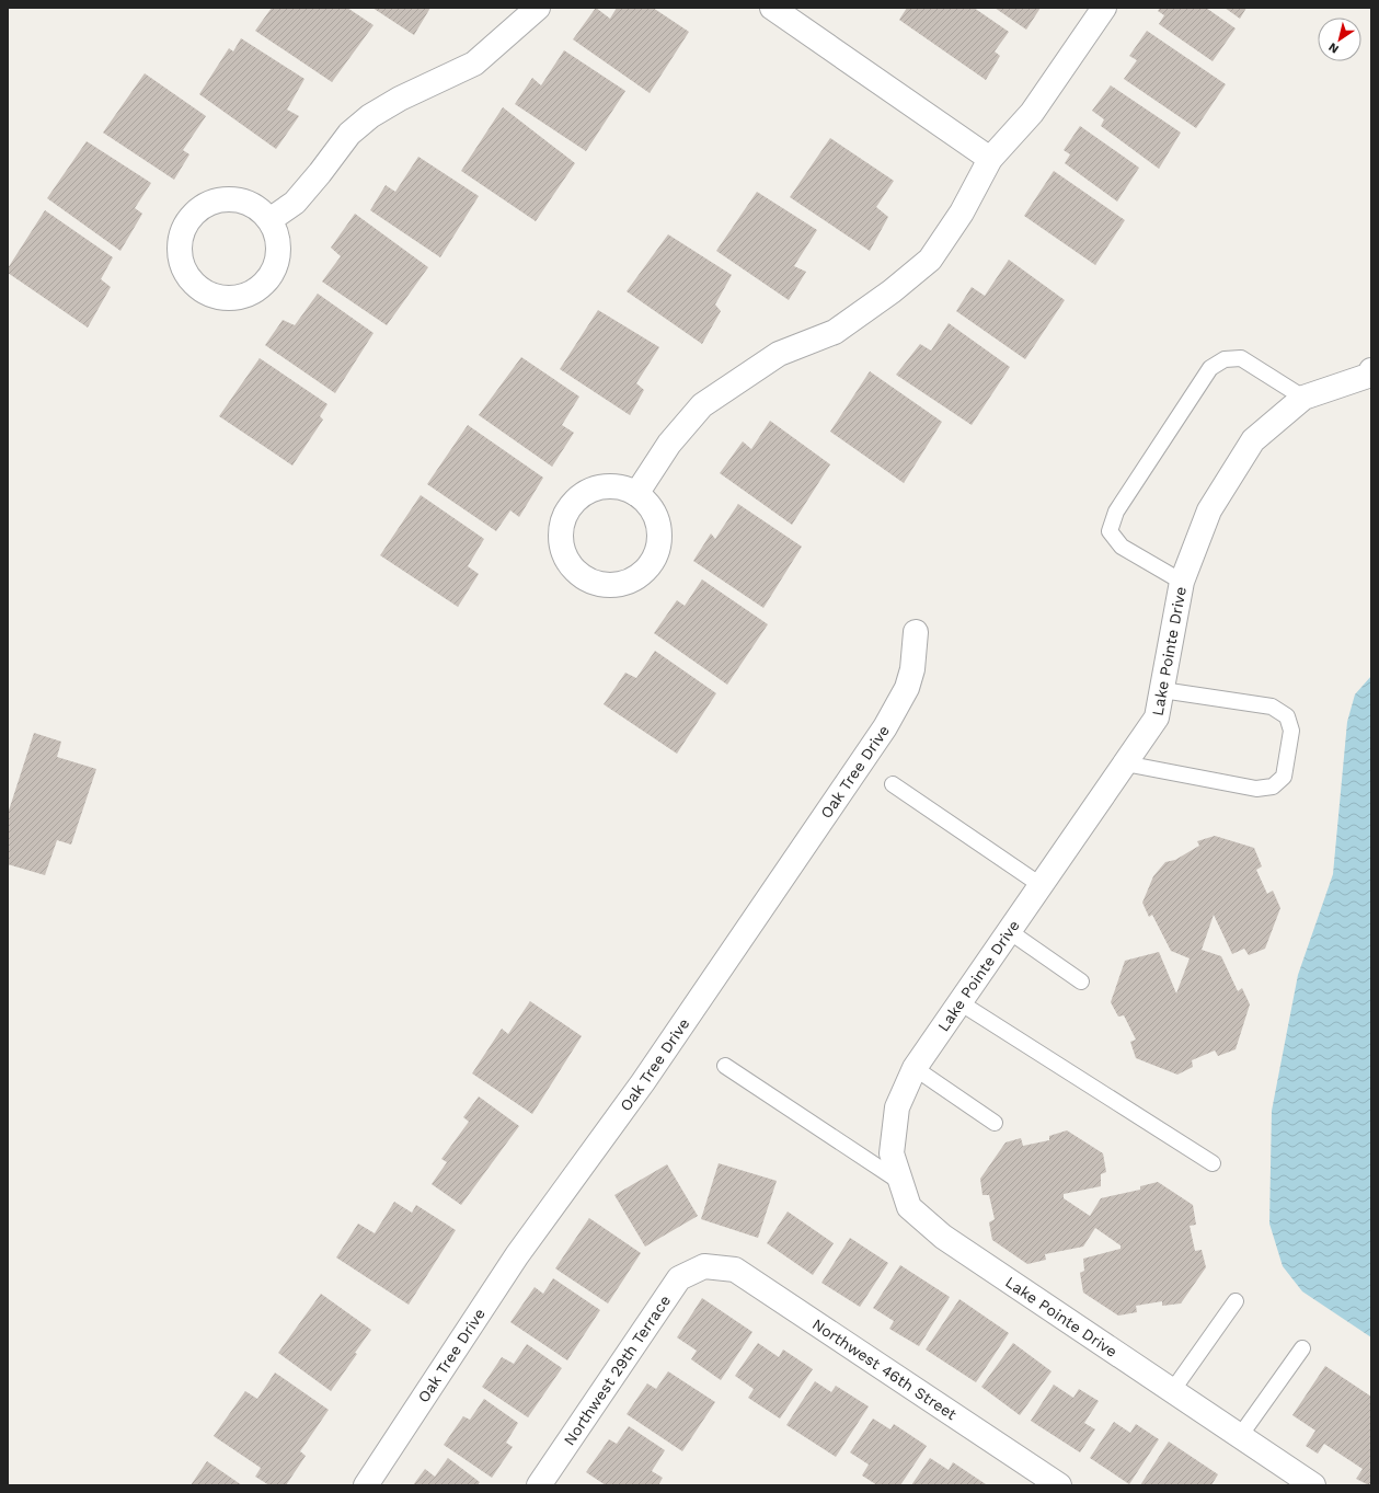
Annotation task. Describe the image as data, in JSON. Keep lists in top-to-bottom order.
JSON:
{
  "streets": {
    "street": [
      "Lake Pointe Drive",
      "Oak Tree Drive",
      "Northwest 46th Street",
      "Northwest 29th Terrace"
    ]
  },
  "crossings": [
    ["Northwest 46th Street", "Northwest 29th Terrace"]
  ],
  "north": "bottom left"
}
